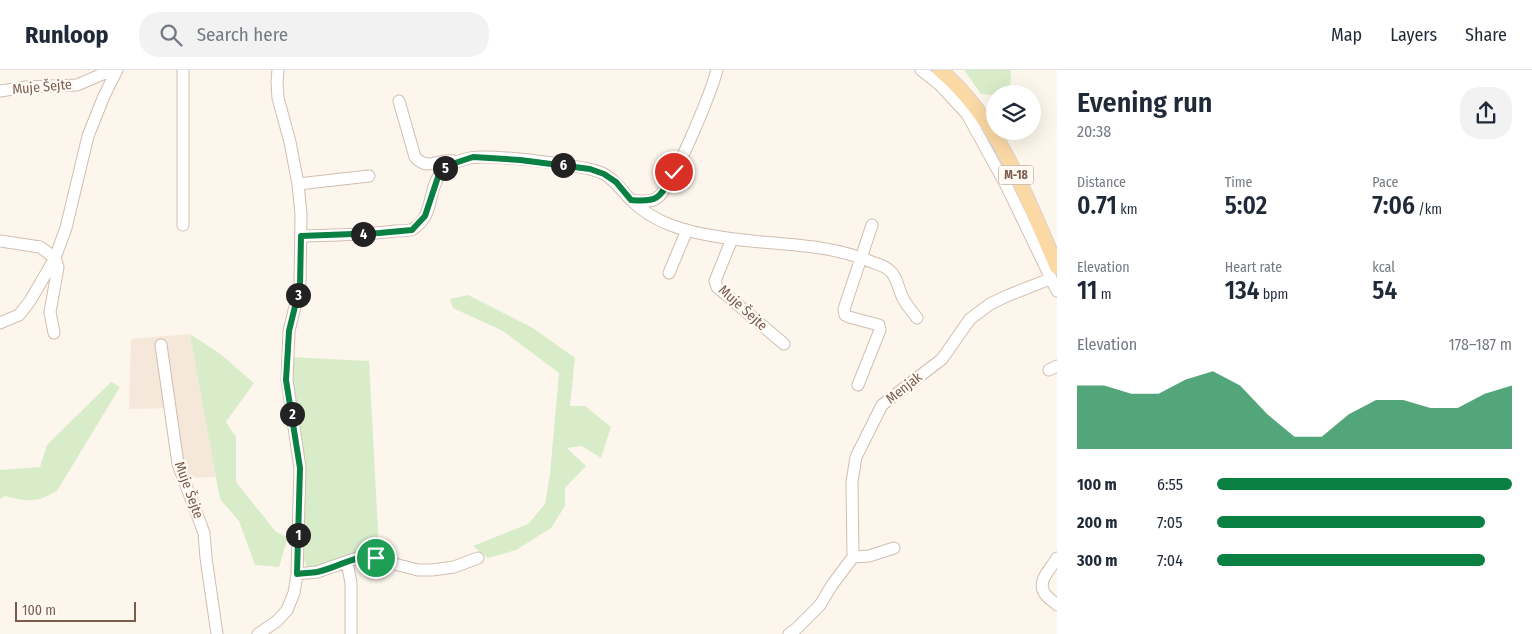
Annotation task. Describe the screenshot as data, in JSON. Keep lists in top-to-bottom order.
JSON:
{
  "streets": {
    "main road": ["M-18"],
    "street": ["Muje Šejte", "Menjak"]
  },
  "crossings": [
    ["M-18", "Menjak"]
  ],
  "scale_bar": "100 m",
  "page": {
    "header": "Runloop",
    "search": "Search here",
    "nav": ["Map", "Layers", "Share"],
    "heading": ["Evening run", "20:38"],
    "pins": [
      "6",
      "5",
      "4",
      "3",
      "2",
      "1"
    ],
    "stats": [
      ["Distance", "0.71 km"],
      ["Time", "5:02"],
      ["Pace", "7:06 /km"],
      ["Elevation", "11 m"],
      ["Heart rate", "134 bpm"],
      ["kcal", "54"]
    ],
    "chart": ["Elevation", "178–187 m"],
    "list": [
      {
        "name": "100 m",
        "note": "6:55"
      },
      {
        "name": "200 m",
        "note": "7:05"
      },
      {
        "name": "300 m",
        "note": "7:04"
      }
    ],
    "scale": "100 m"
  }
}
